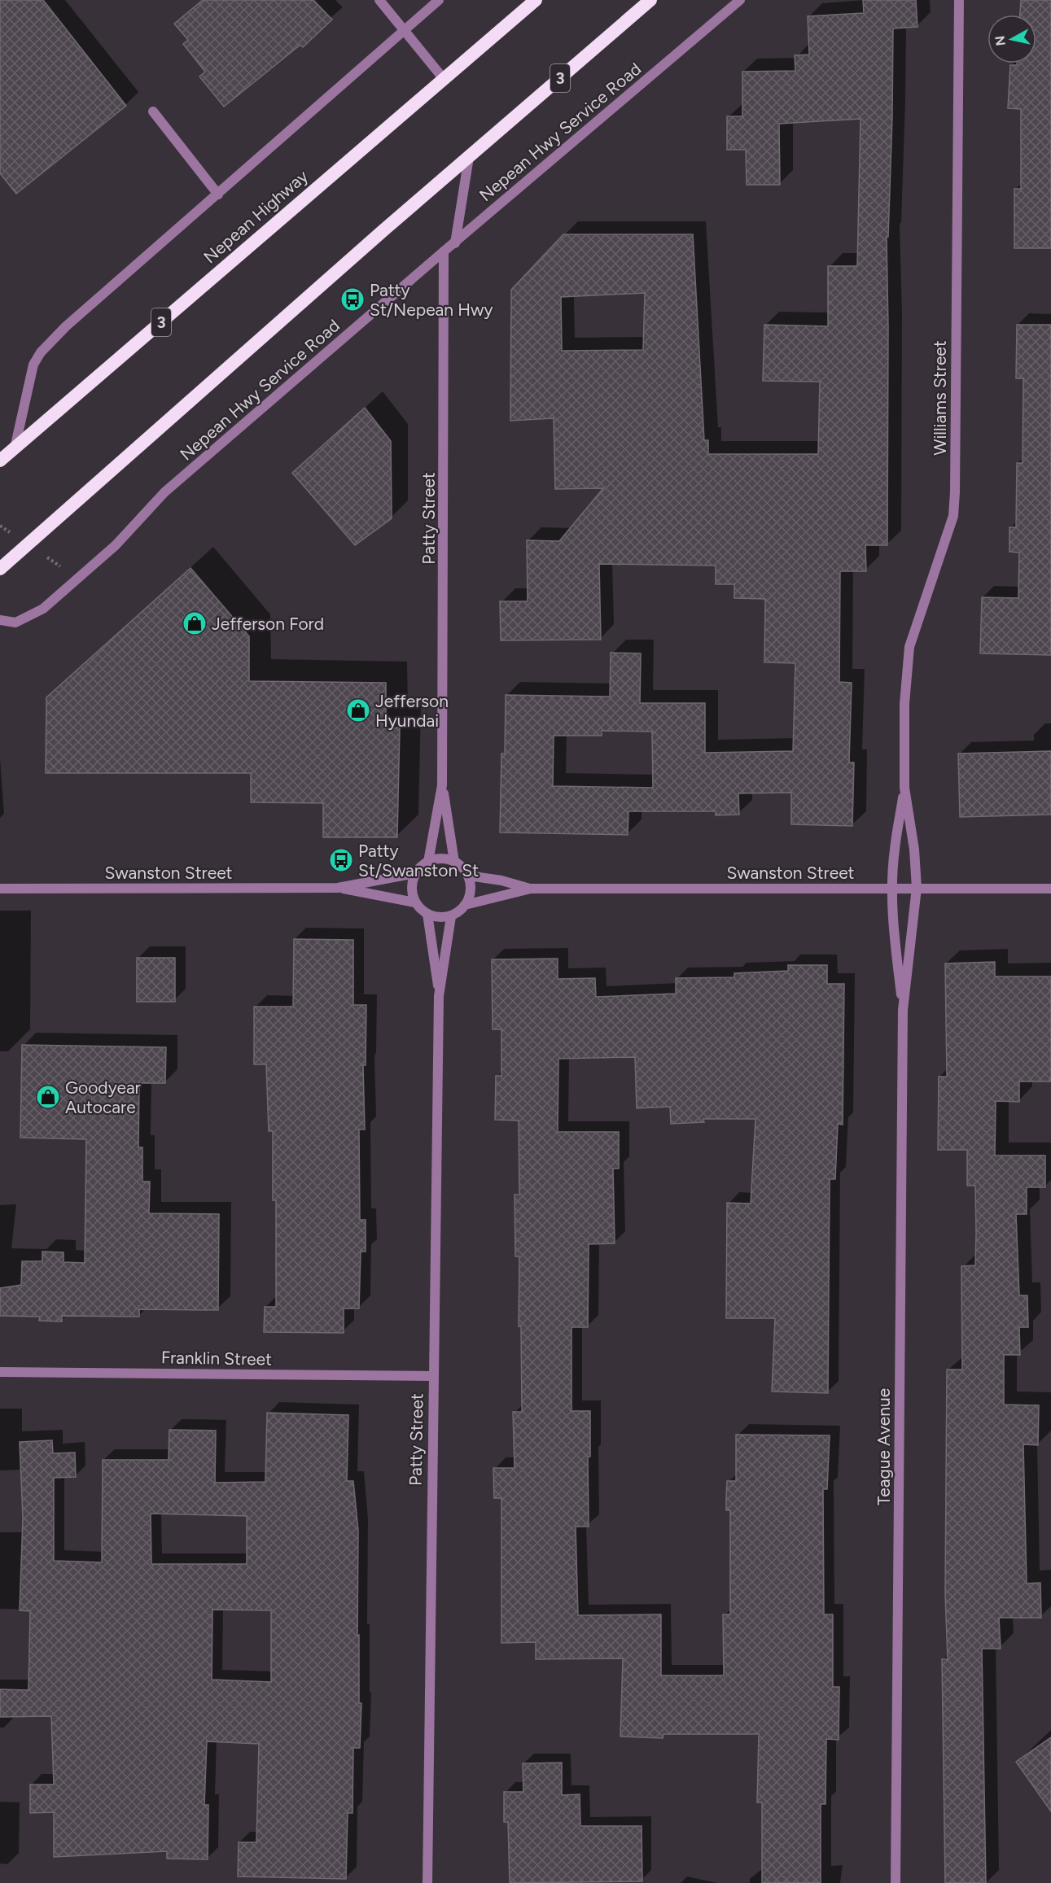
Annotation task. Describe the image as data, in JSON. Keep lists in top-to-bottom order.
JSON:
{
  "streets": {
    "highway": ["3", "Nepean Highway"],
    "street": [
      "Nepean Hwy Service Road",
      "Williams Street",
      "Patty Street",
      "Swanston Street",
      "Franklin Street",
      "Teague Avenue"
    ]
  },
  "crossings": [
    ["Nepean Hwy Service Road", "Patty Street"],
    ["Williams Street", "Swanston Street"],
    ["Williams Street", "Teague Avenue"],
    ["Patty Street", "Swanston Street"],
    ["Patty Street", "Franklin Street"],
    ["Swanston Street", "Teague Avenue"]
  ],
  "places": {
    "bus stop": ["Patty St/Nepean Hwy", "Patty St/Swanston St"],
    "shop": ["Jefferson Ford", "Jefferson Hyundai", "Goodyear Autocare"]
  },
  "north": "left"
}
